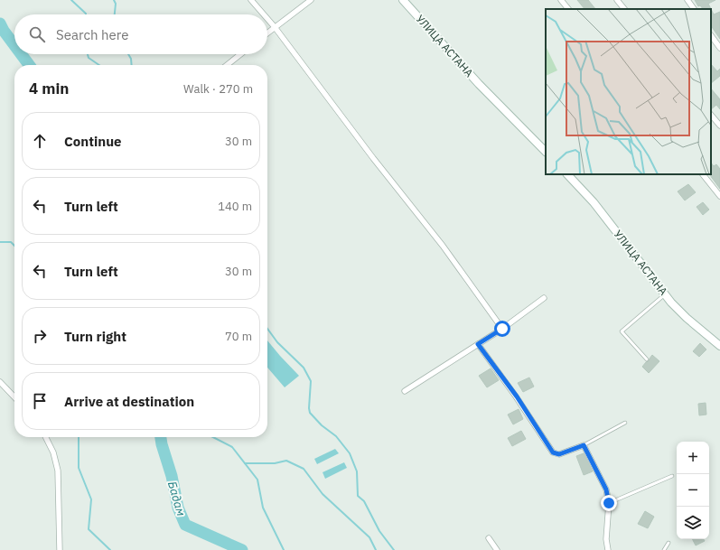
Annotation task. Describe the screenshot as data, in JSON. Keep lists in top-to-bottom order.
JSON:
{
  "streets": {
    "main road": ["УЛИЦА АСТАНА"]
  },
  "water": ["Бадам"],
  "page": {
    "search": "Search here",
    "heading": ["4 min", "Walk · 270 m"],
    "list": [
      ["Continue", "30 m"],
      ["Turn left", "140 m"],
      ["Turn left", "30 m"],
      ["Turn right", "70 m"],
      "Arrive at destination"
    ],
    "map_buttons": ["+", "−"]
  }
}
